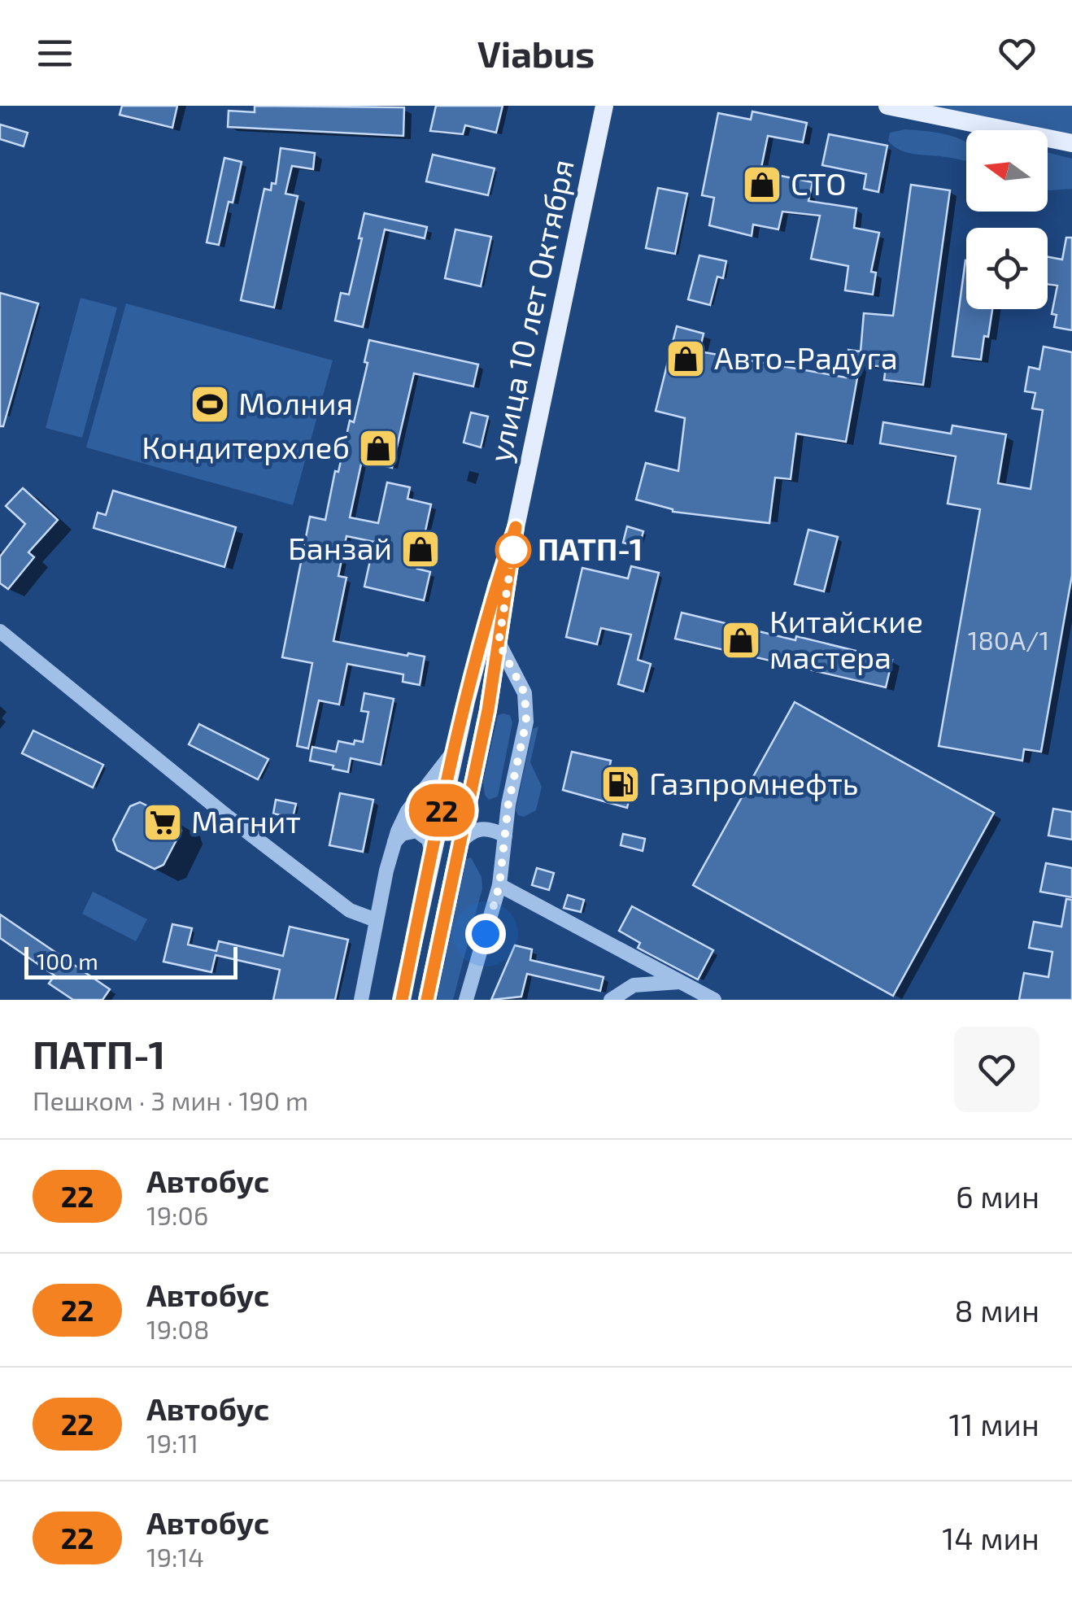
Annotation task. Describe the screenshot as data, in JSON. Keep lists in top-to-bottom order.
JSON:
{
  "streets": {
    "main road": ["улица 10 лет Октября"]
  },
  "places": {
    "shop": [
      "СТО",
      "Авто-Радуга",
      "Кондитерхлеб",
      "Банзай",
      "Китайские мастера"
    ],
    "sports": ["Молния"],
    "other": ["ПАТП-1"],
    "fuel station": ["Газпромнефть"],
    "supermarket": ["Магнит"]
  },
  "lines": ["bus line 22"],
  "house_numbers": ["180А/1"],
  "scale_bar": "100 m",
  "north": "left",
  "page": {
    "header": "Viabus",
    "on_map": "22",
    "scale": "100 m",
    "heading": ["ПАТП-1", "Пешком · 3 мин · 190 m"],
    "list": [
      {
        "mark": "22",
        "name": "Автобус",
        "note": "19:06",
        "value": "6 мин"
      },
      {
        "mark": "22",
        "name": "Автобус",
        "note": "19:08",
        "value": "8 мин"
      },
      {
        "mark": "22",
        "name": "Автобус",
        "note": "19:11",
        "value": "11 мин"
      },
      {
        "mark": "22",
        "name": "Автобус",
        "note": "19:14",
        "value": "14 мин"
      }
    ]
  }
}
